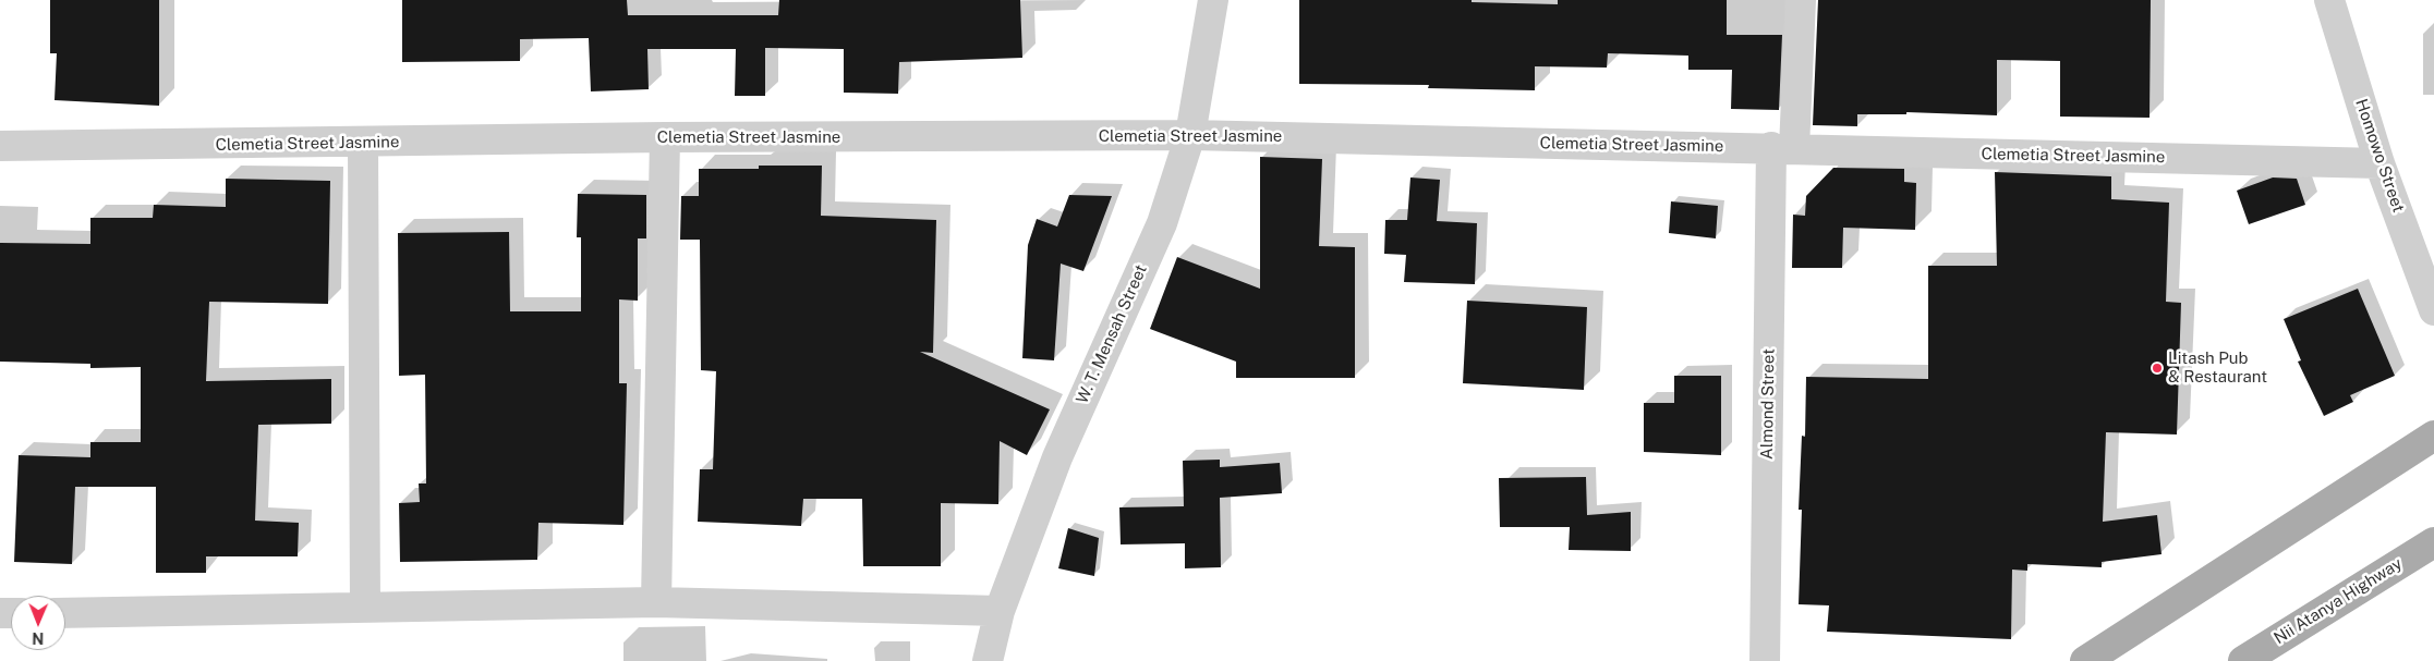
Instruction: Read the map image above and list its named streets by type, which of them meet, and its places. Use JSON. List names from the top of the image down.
{
  "streets": {
    "main road": ["Nii Atanya Highway"],
    "street": [
      "Clemetia Street Jasmine",
      "Homowo Street",
      "W. T. Mensah Street",
      "Almond Street"
    ]
  },
  "crossings": [
    ["Clemetia Street Jasmine", "Homowo Street"],
    ["Clemetia Street Jasmine", "W. T. Mensah Street"],
    ["Clemetia Street Jasmine", "Almond Street"]
  ],
  "places": ["Litash Pub & Restaurant"],
  "north": "bottom"
}
